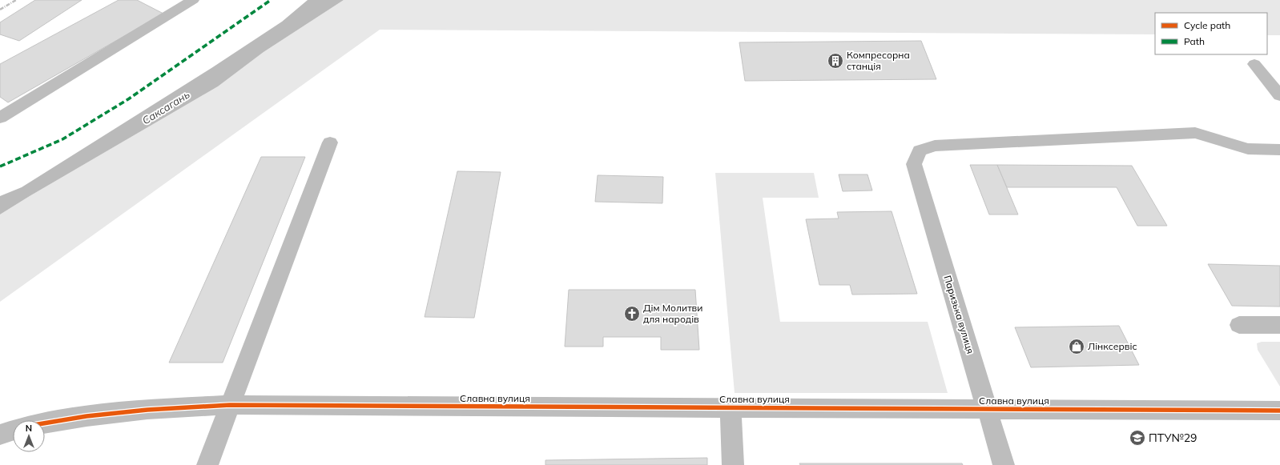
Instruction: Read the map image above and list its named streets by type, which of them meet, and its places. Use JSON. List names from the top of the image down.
{
  "streets": {
    "street": ["Паризька вулиця", "Славна вулиця"]
  },
  "crossings": [
    ["Паризька вулиця", "Славна вулиця"]
  ],
  "water": ["Саксагань"],
  "places": {
    "building": ["Компресорна станція"],
    "church": ["Дім Молитви для народів"],
    "shop": ["Лінксервіс"],
    "school or university": ["ПТУ№29"]
  },
  "legend": ["Cycle path", "Path"],
  "north": "top"
}
